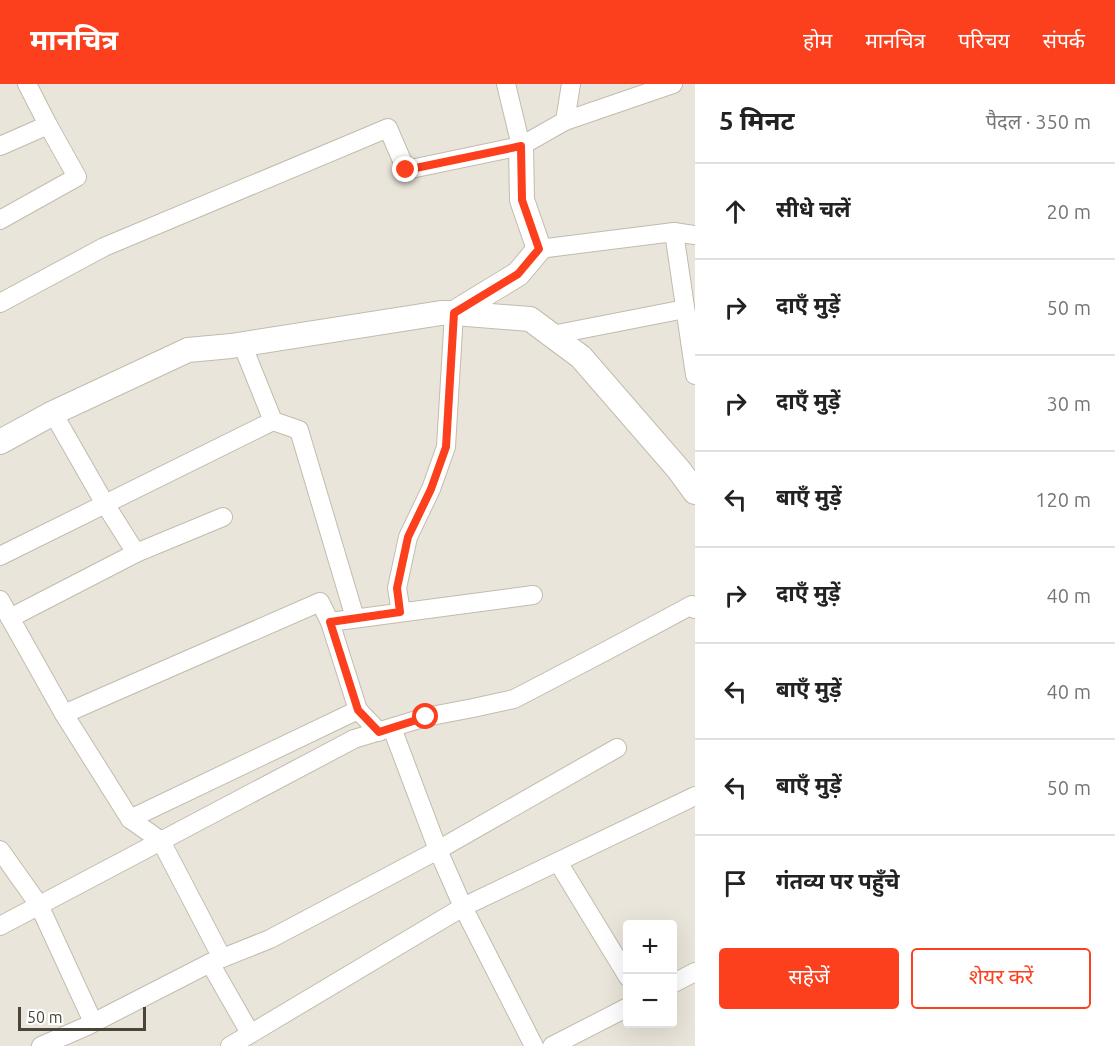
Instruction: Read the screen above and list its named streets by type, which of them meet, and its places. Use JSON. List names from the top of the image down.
{
  "scale_bar": "50 m",
  "page": {
    "header": "मानचित्र",
    "nav": [
      "होम",
      "मानचित्र",
      "परिचय",
      "संपर्क"
    ],
    "heading": ["5 मिनट", "पैदल · 350 m"],
    "list": [
      ["सीधे चलें", "20 m"],
      ["दाएँ मुड़ें", "50 m"],
      ["दाएँ मुड़ें", "30 m"],
      ["बाएँ मुड़ें", "120 m"],
      ["दाएँ मुड़ें", "40 m"],
      ["बाएँ मुड़ें", "40 m"],
      ["बाएँ मुड़ें", "50 m"],
      "गंतव्य पर पहुँचे"
    ],
    "map_buttons": ["+", "−"],
    "buttons": ["सहेजें", "शेयर करें"],
    "scale": "50 m"
  }
}
